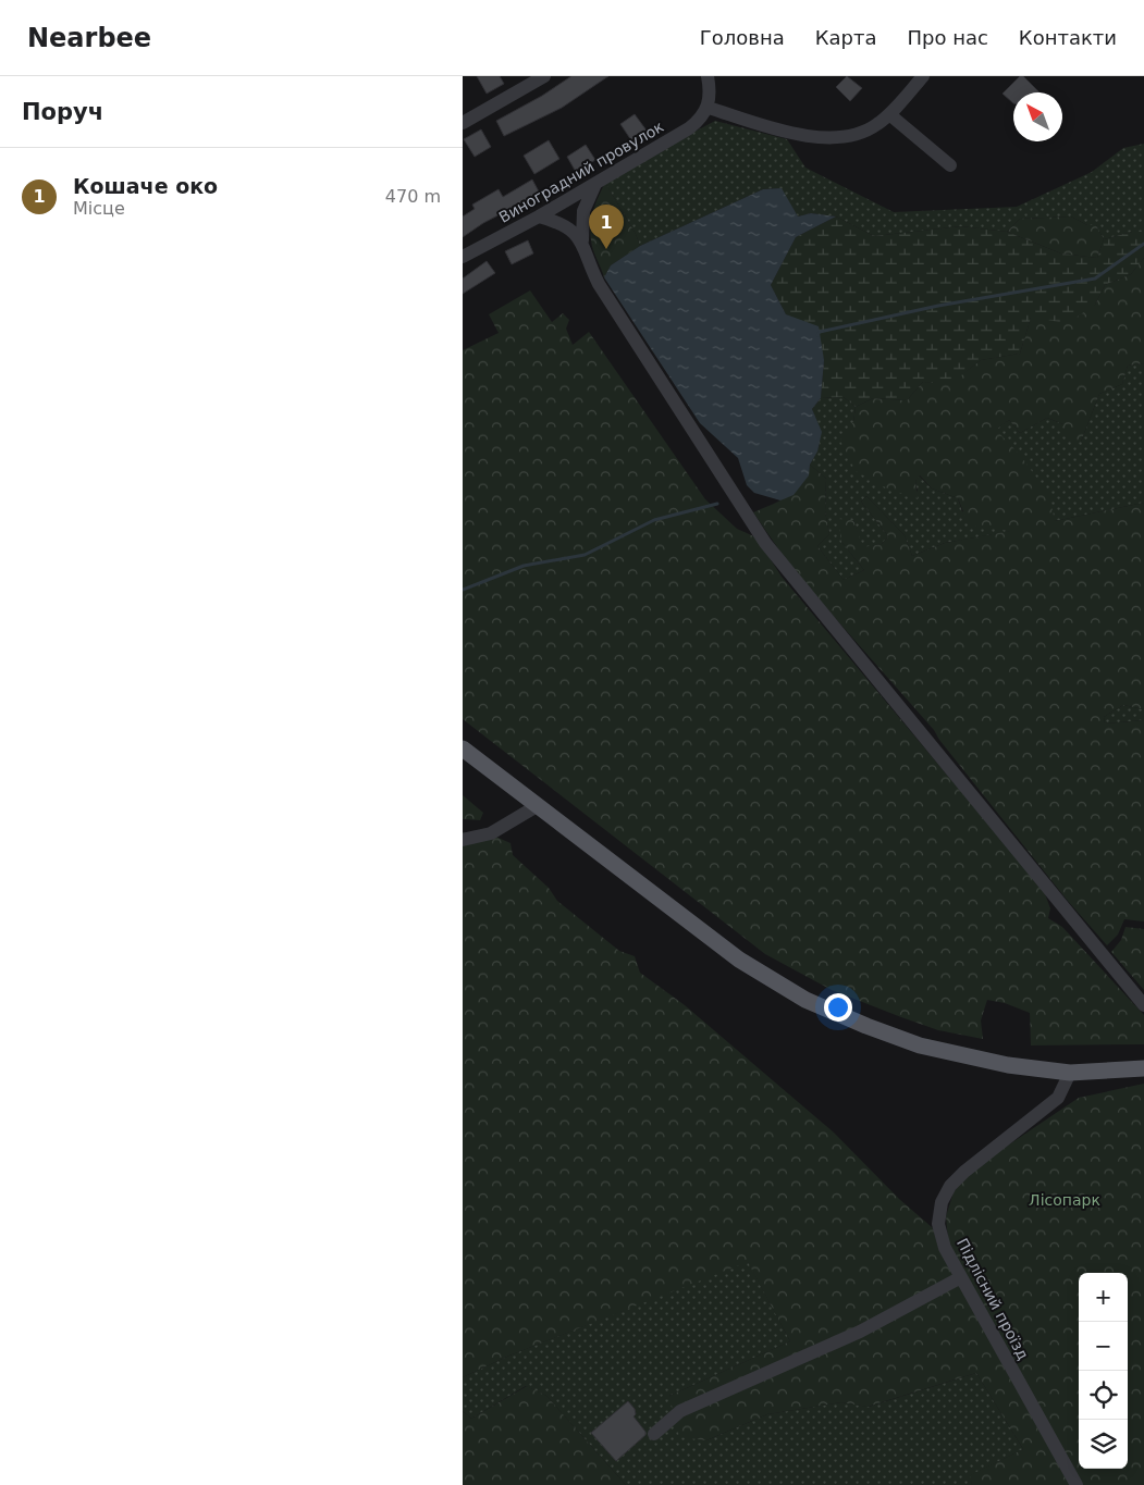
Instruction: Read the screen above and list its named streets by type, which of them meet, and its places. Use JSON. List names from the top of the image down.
{
  "streets": {
    "street": ["Виноградний провулок", "Підлісний проїзд"]
  },
  "parks": ["Лісопарк"],
  "north": "top left",
  "page": {
    "header": "Nearbee",
    "nav": [
      "Головна",
      "Карта",
      "Про нас",
      "Контакти"
    ],
    "heading": "Поруч",
    "list": [
      {
        "mark": "1",
        "name": "Кошаче око",
        "note": "Місце",
        "value": "470 m"
      }
    ],
    "pins": "1",
    "map_buttons": ["+", "−"]
  }
}
